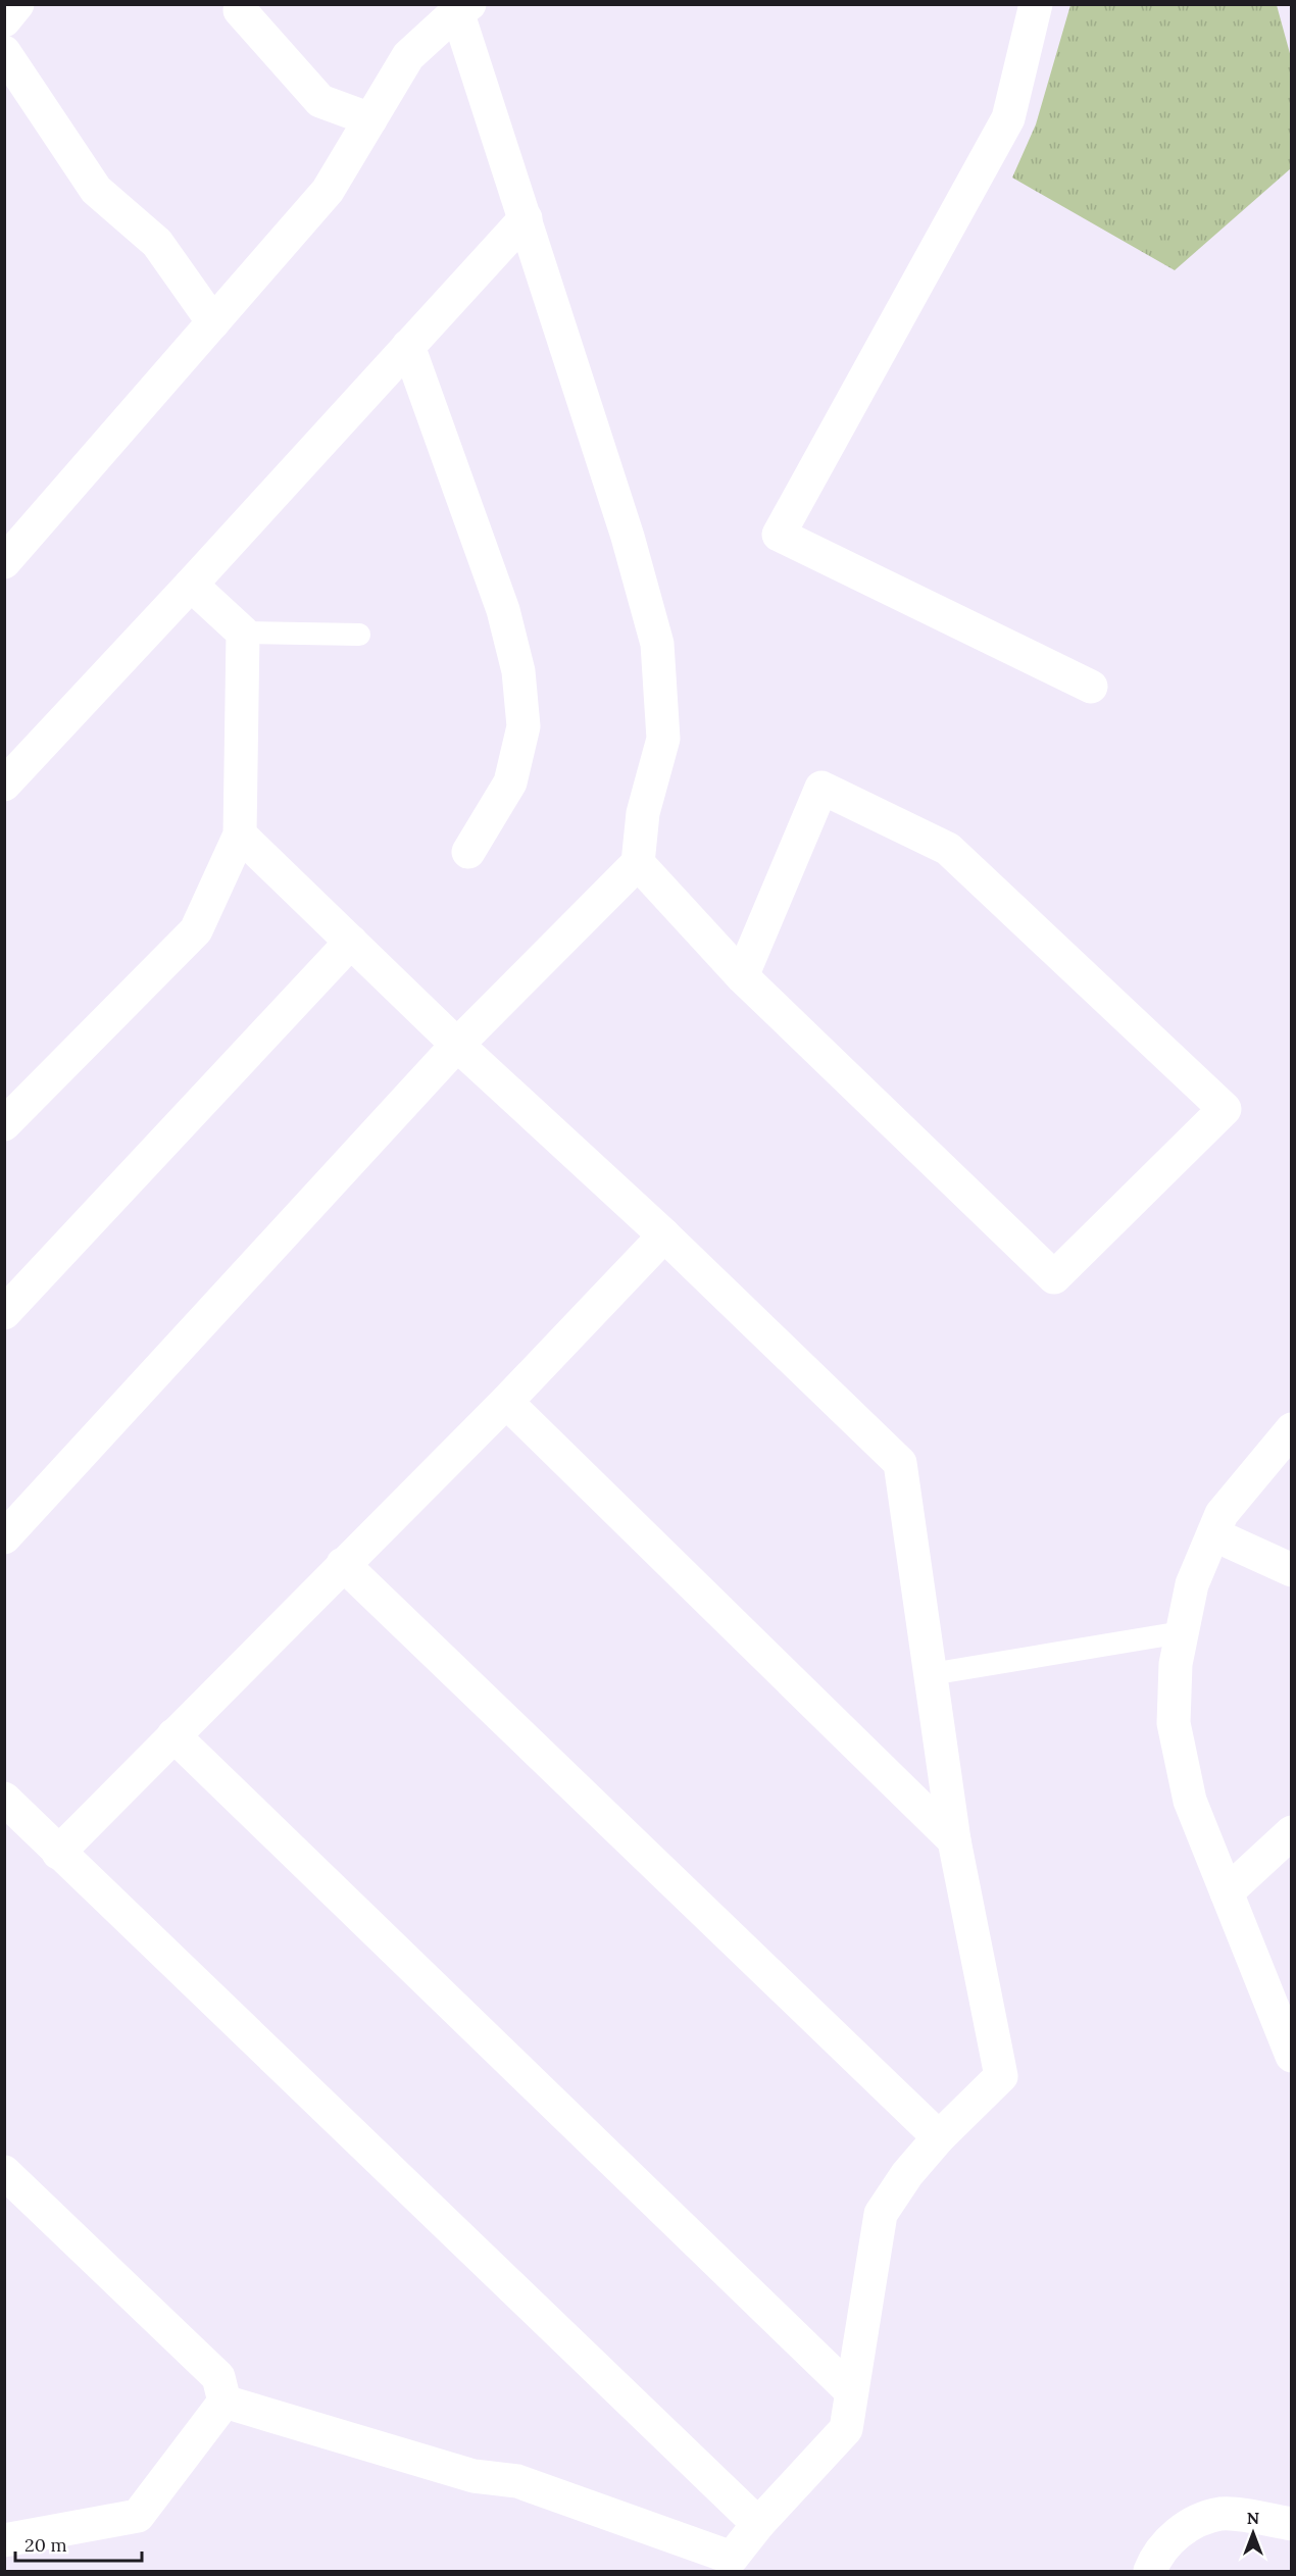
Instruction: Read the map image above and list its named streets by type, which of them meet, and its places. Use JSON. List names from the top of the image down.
{
  "scale_bar": "20 m",
  "north": "top"
}
